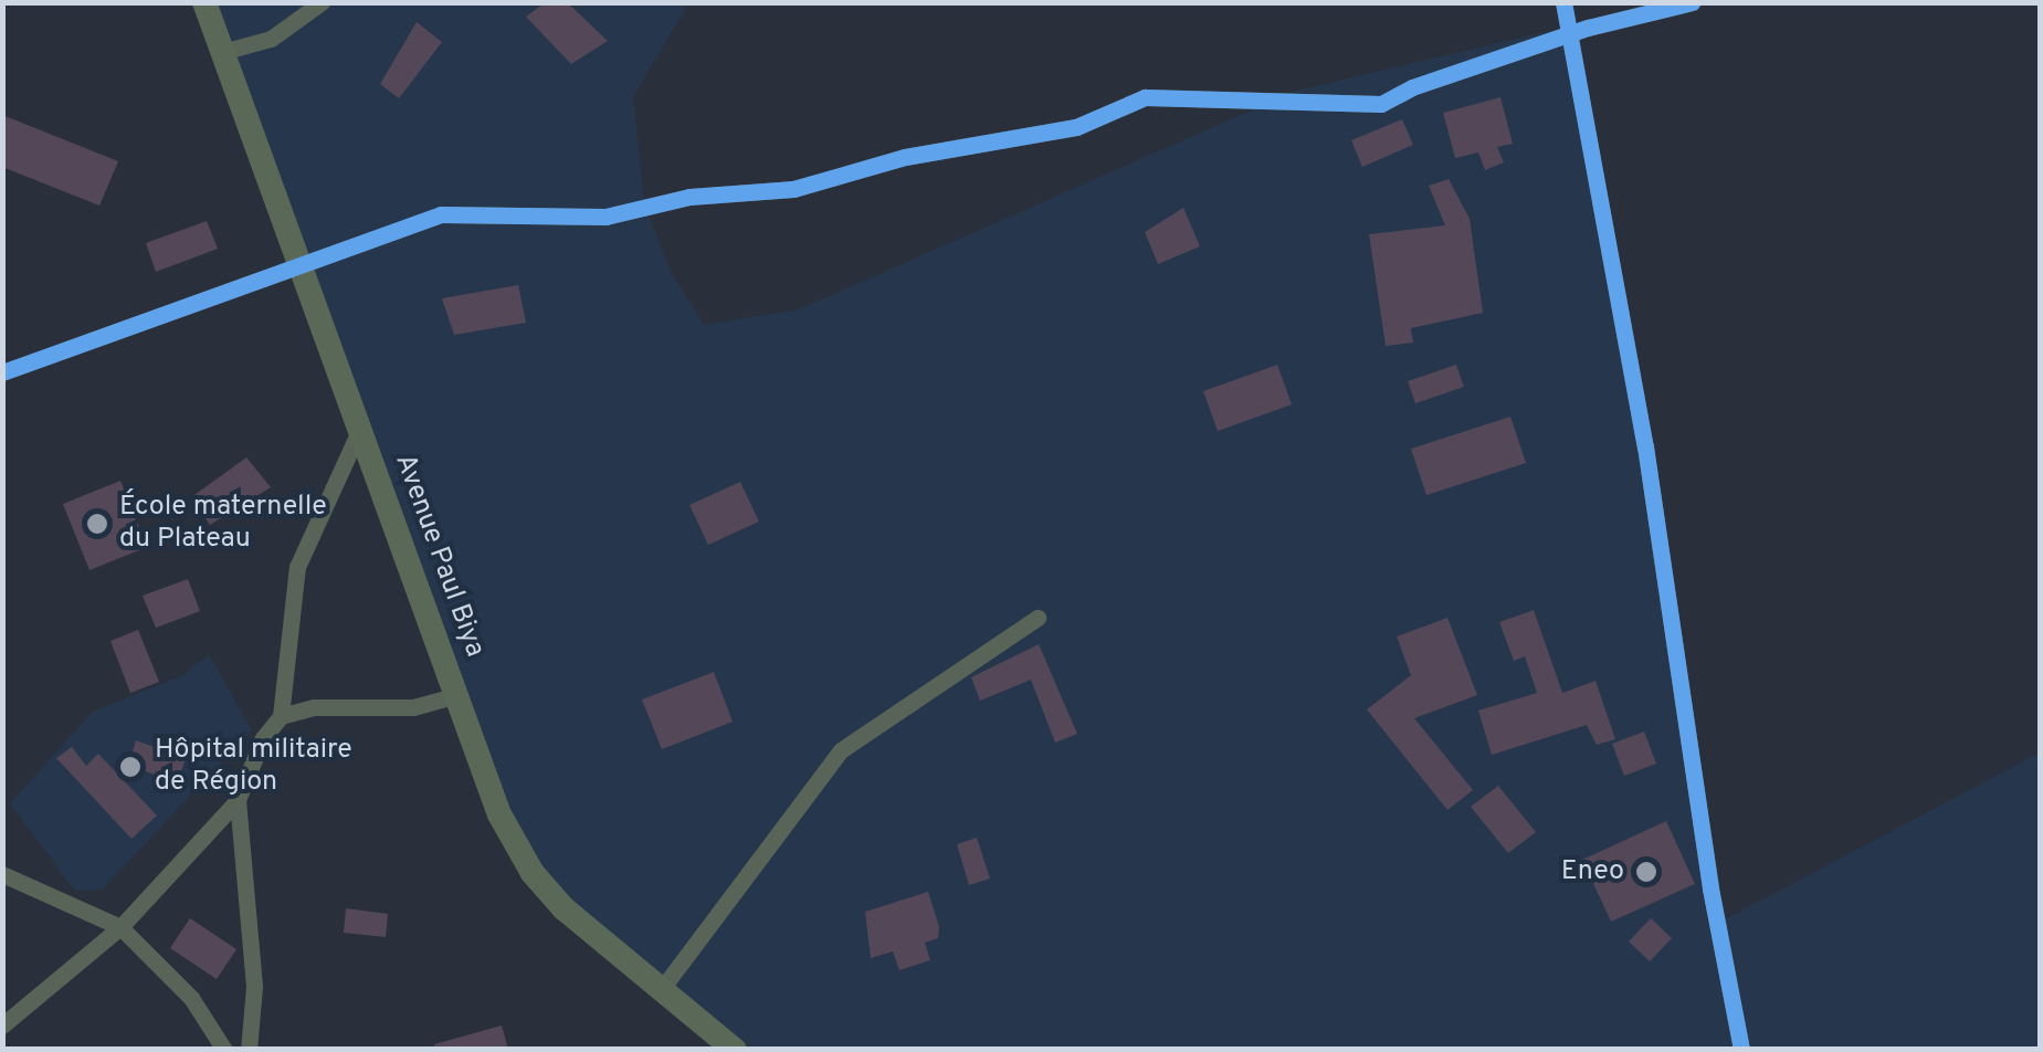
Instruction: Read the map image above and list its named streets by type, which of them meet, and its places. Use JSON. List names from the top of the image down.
{
  "streets": {
    "main road": ["Avenue Paul Biya"]
  },
  "places": ["École maternelle du Plateau", "Hôpital militaire de Région", "Eneo"]
}
